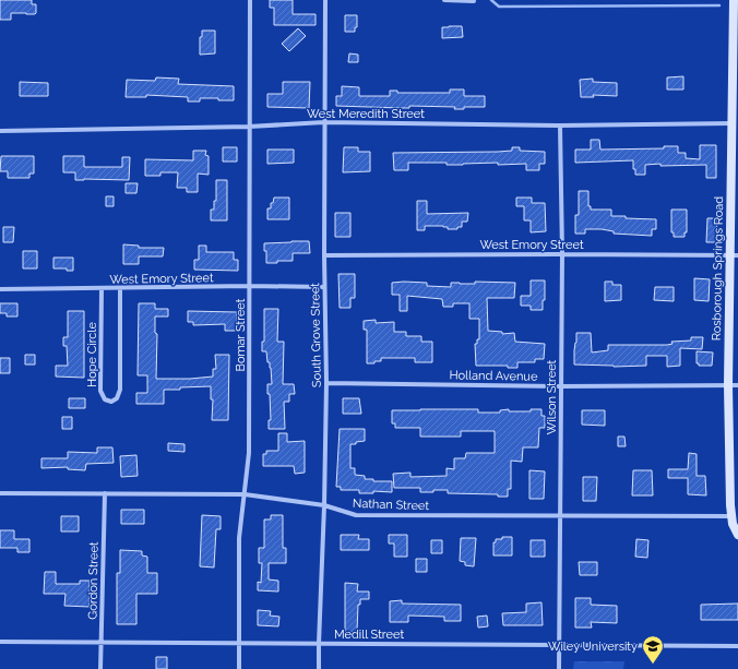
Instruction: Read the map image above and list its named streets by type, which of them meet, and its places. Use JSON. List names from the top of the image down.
{
  "streets": {
    "street": [
      "West Meredith Street",
      "West Emory Street",
      "Rosborough Springs Road",
      "Bomar Street",
      "South Grove Street",
      "Hope Circle",
      "Holland Avenue",
      "Wilson Street",
      "Nathan Street",
      "Gordon Street",
      "Medill Street"
    ]
  },
  "crossings": [
    ["West Meredith Street", "Rosborough Springs Road"],
    ["West Meredith Street", "Bomar Street"],
    ["West Meredith Street", "South Grove Street"],
    ["West Meredith Street", "Wilson Street"],
    ["West Emory Street", "Rosborough Springs Road"],
    ["West Emory Street", "Bomar Street"],
    ["West Emory Street", "South Grove Street"],
    ["West Emory Street", "Hope Circle"],
    ["West Emory Street", "Wilson Street"],
    ["Rosborough Springs Road", "Holland Avenue"],
    ["Rosborough Springs Road", "Nathan Street"],
    ["Bomar Street", "Nathan Street"],
    ["Bomar Street", "Medill Street"],
    ["South Grove Street", "Holland Avenue"],
    ["South Grove Street", "Nathan Street"],
    ["South Grove Street", "Medill Street"],
    ["Holland Avenue", "Wilson Street"],
    ["Wilson Street", "Nathan Street"],
    ["Wilson Street", "Medill Street"],
    ["Nathan Street", "Gordon Street"],
    ["Gordon Street", "Medill Street"]
  ],
  "places": {
    "school or university": ["Wiley University"]
  }
}
